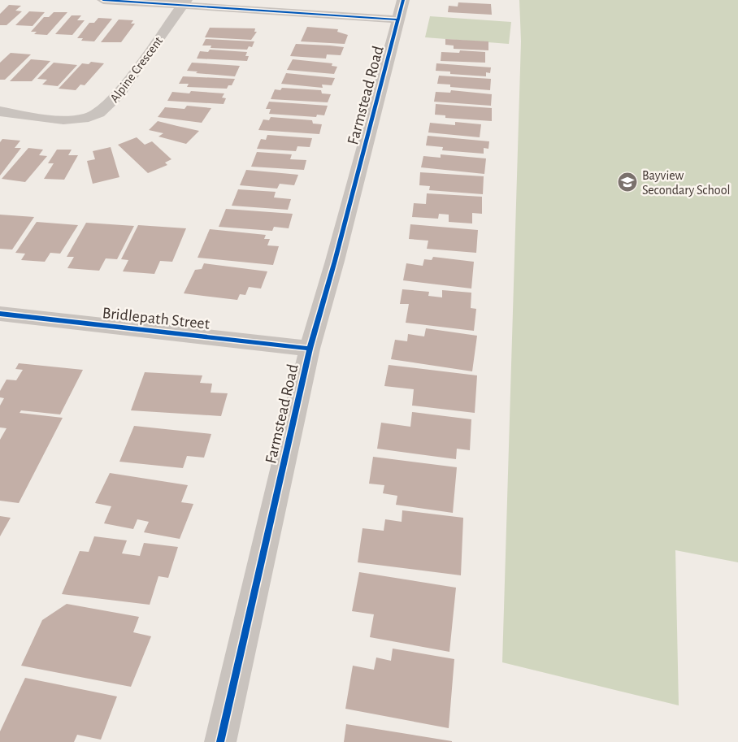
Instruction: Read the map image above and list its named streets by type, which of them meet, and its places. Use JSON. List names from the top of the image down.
{
  "streets": {
    "street": ["Alpine Crescent", "Farmstead Road", "Bridlepath Street"]
  },
  "crossings": [
    ["Farmstead Road", "Bridlepath Street"]
  ],
  "places": {
    "school or university": ["Bayview Secondary School"]
  }
}
